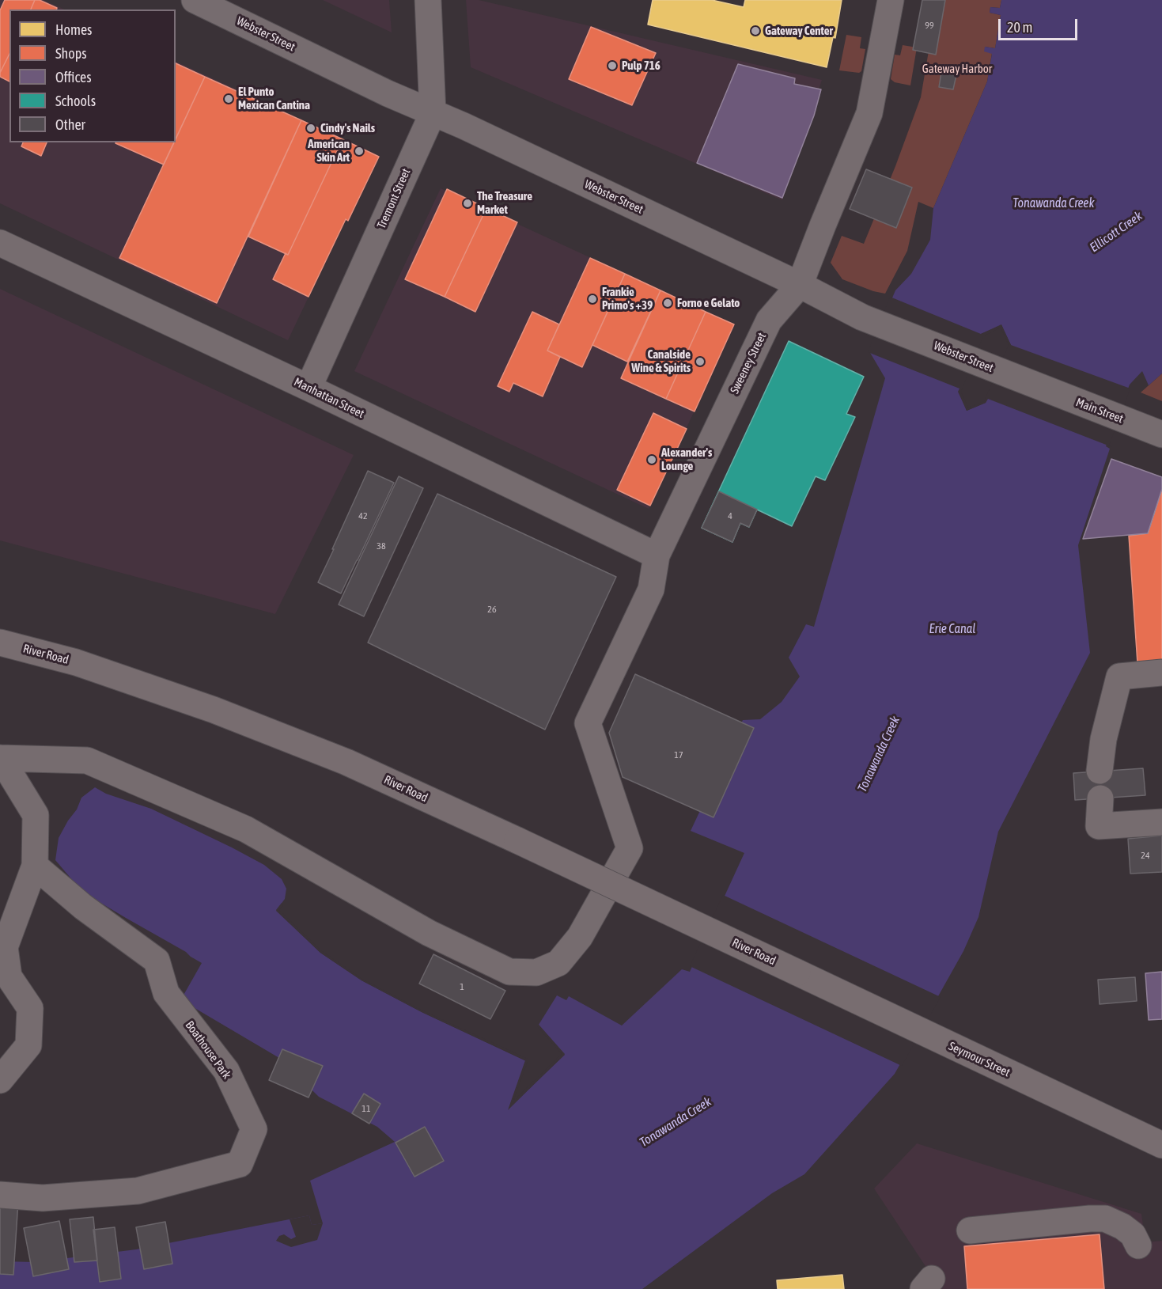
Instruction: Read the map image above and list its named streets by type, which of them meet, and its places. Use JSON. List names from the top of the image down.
{
  "streets": {
    "main road": ["River Road", "Seymour Street"],
    "street": [
      "Webster Street",
      "Tremont Street",
      "Sweeney Street",
      "Manhattan Street",
      "Main Street",
      "Boathouse Park"
    ]
  },
  "crossings": [
    ["Webster Street", "Tremont Street"],
    ["Webster Street", "Sweeney Street"],
    ["Webster Street", "Main Street"],
    ["Tremont Street", "Manhattan Street"],
    ["Sweeney Street", "Manhattan Street"],
    ["River Road", "Seymour Street"]
  ],
  "water": ["Tonawanda Creek", "Ellicott Creek", "Erie Canal"],
  "parks": ["Gateway Harbor"],
  "places": [
    "Gateway Center",
    "Pulp 716",
    "El Punto Mexican Cantina",
    "Cindy's Nails",
    "American Skin Art",
    "The Treasure Market",
    "Frankie Primo's +39",
    "Forno e Gelato",
    "Canalside Wine & Spirits",
    "Alexander's Lounge"
  ],
  "house_numbers": [
    "99",
    "42",
    "4",
    "38",
    "26",
    "17",
    "24",
    "1",
    "11"
  ],
  "legend": [
    "Homes",
    "Shops",
    "Offices",
    "Schools",
    "Other"
  ],
  "scale_bar": "20 m"
}
